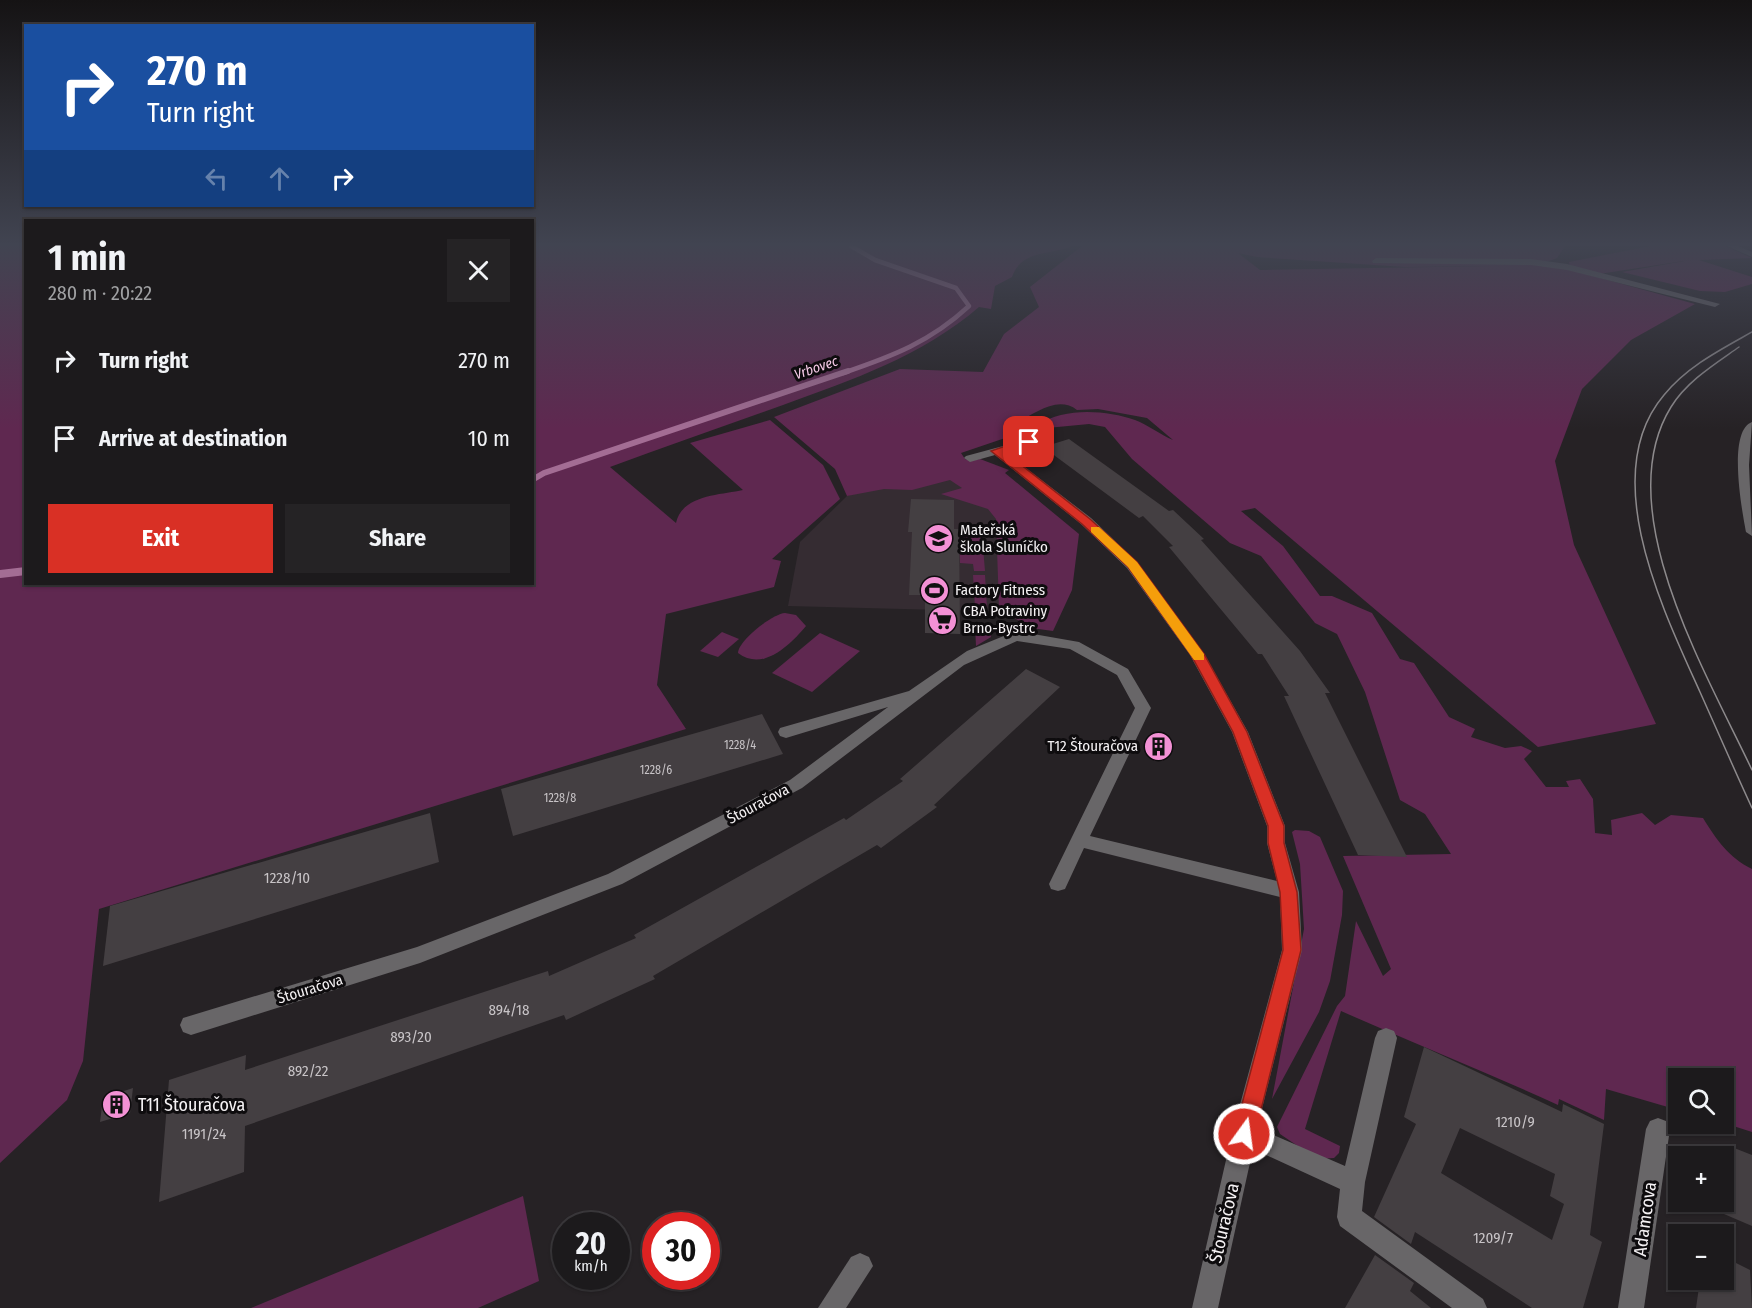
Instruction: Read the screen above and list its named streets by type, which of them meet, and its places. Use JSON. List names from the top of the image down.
{
  "streets": {
    "street": ["Štouračova", "Adamcova"]
  },
  "water": ["Vrbovec"],
  "places": {
    "school or university": ["Mateřská škola Sluníčko"],
    "sports": ["Factory Fitness"],
    "supermarket": ["CBA Potraviny Brno-Bystrc"],
    "building": ["T12 Štouračova", "T11 Štouračova"]
  },
  "house_numbers": [
    "1228/4",
    "1228/6",
    "1228/8",
    "1228/10",
    "894/18",
    "893/20",
    "892/22",
    "1210/9",
    "1191/24",
    "1209/7"
  ],
  "page": {
    "turn": ["270 m", "Turn right"],
    "heading": ["1 min", "280 m · 20:22"],
    "list": [
      {
        "name": "Turn right",
        "value": "270 m"
      },
      {
        "name": "Arrive at destination",
        "value": "10 m"
      }
    ],
    "buttons": ["Exit", "Share"],
    "map_buttons": ["+", "−"],
    "speed": "20 km/h",
    "limit": "30"
  }
}
